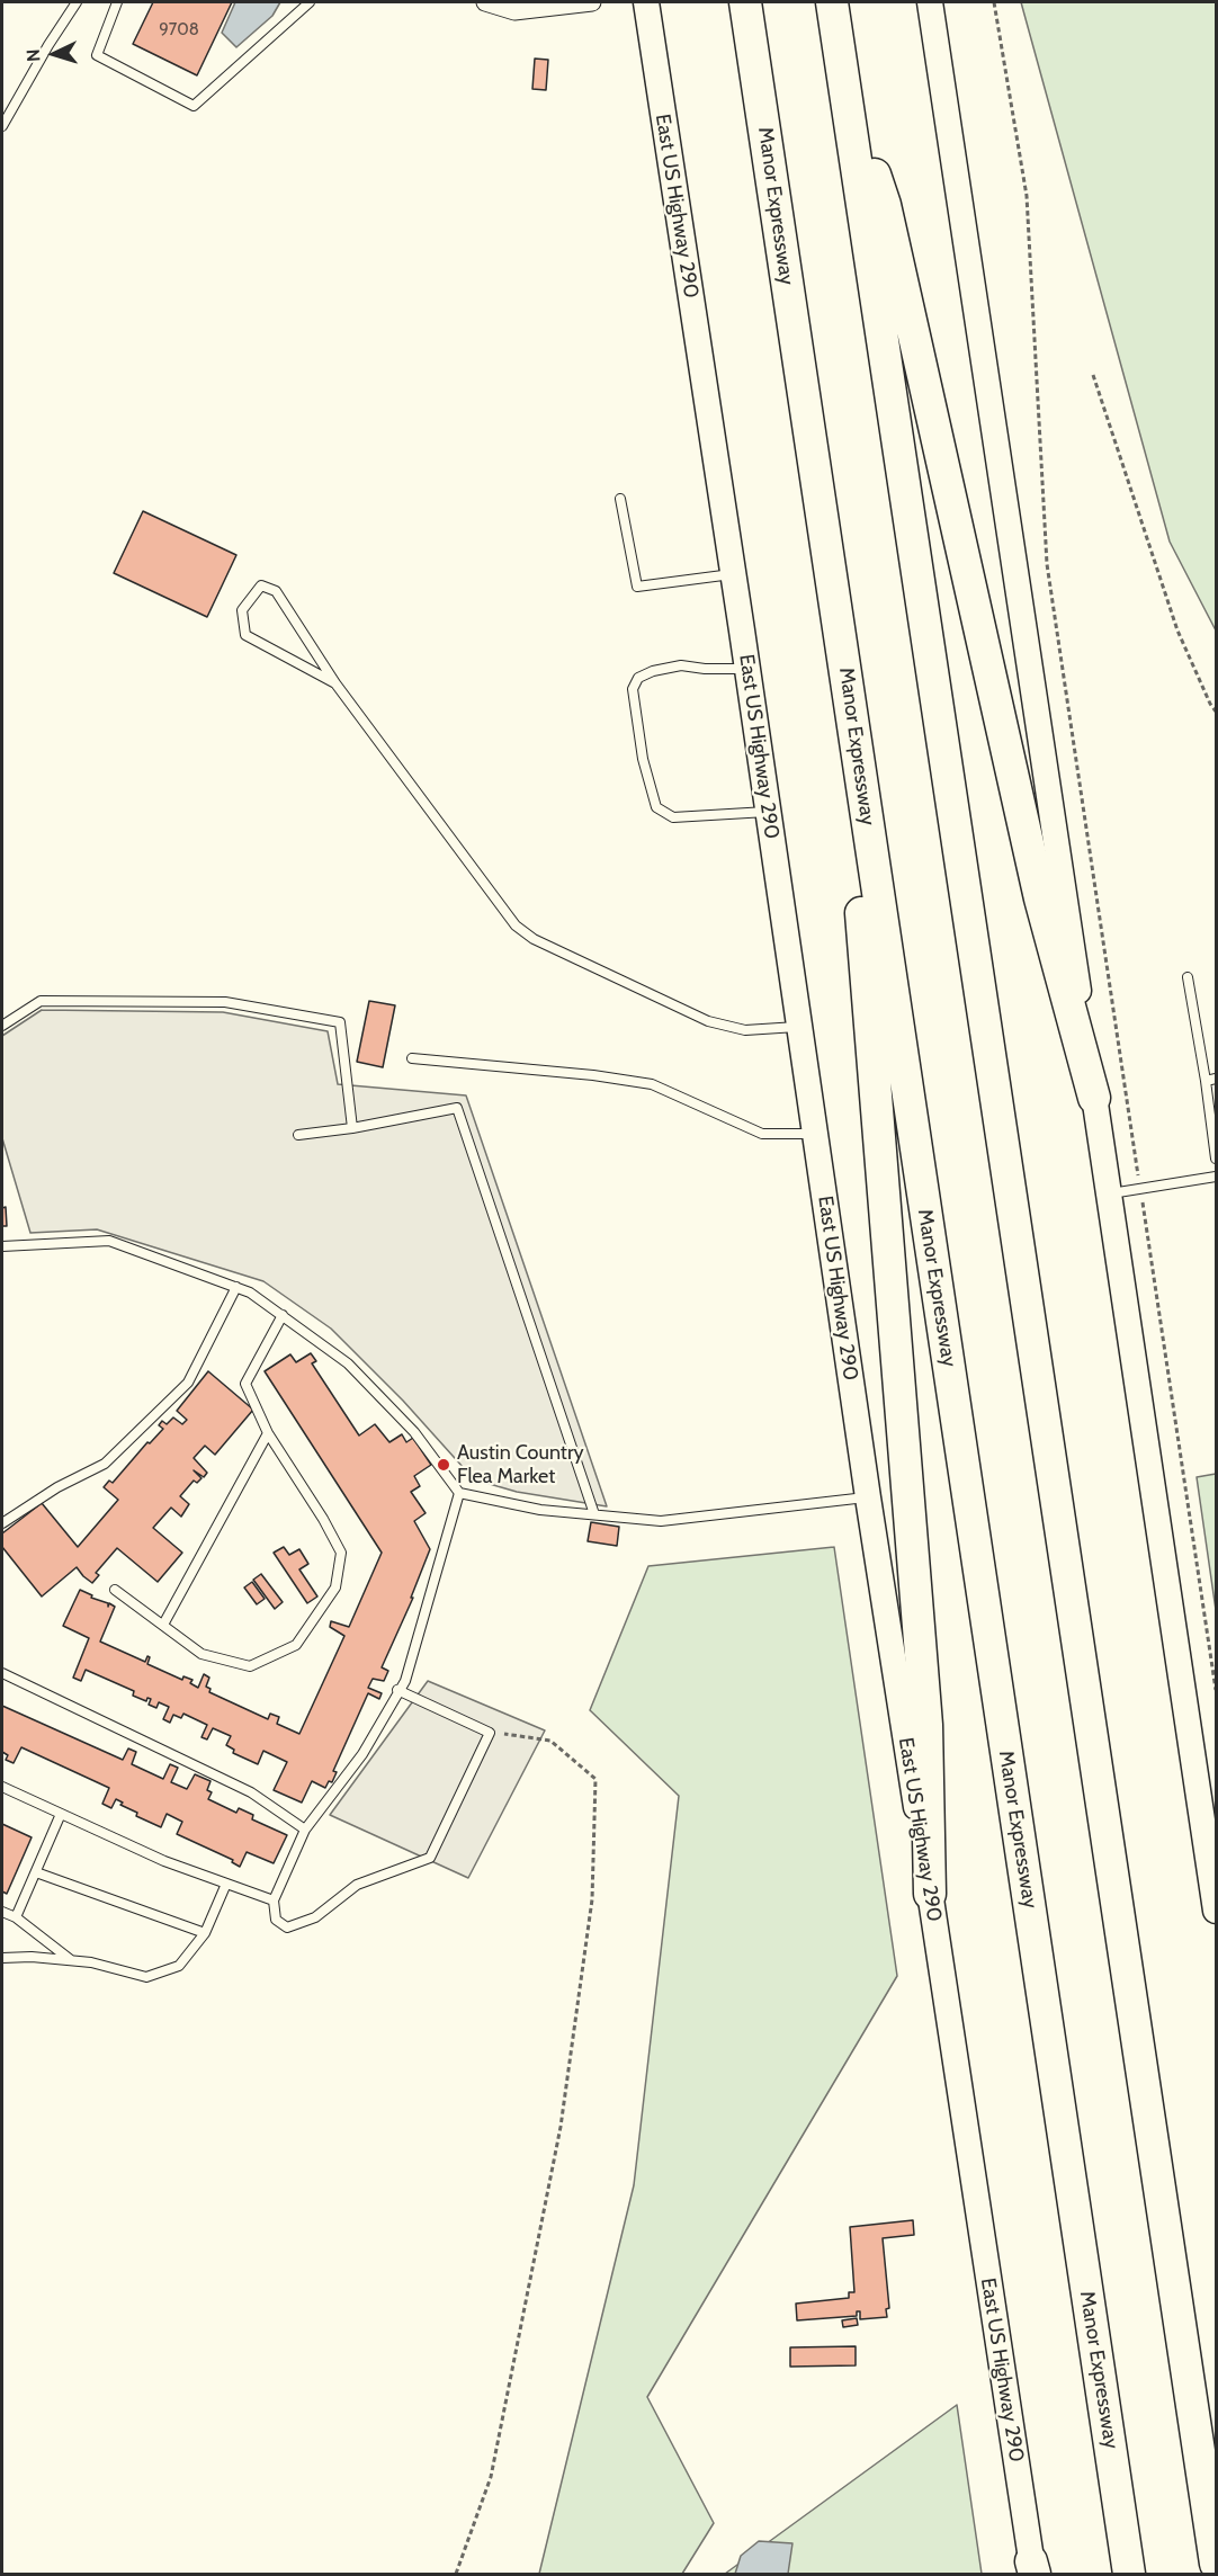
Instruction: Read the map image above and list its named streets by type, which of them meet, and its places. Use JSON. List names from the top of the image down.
{
  "streets": {
    "highway": ["Manor Expressway"],
    "main road": ["East US Highway 290"]
  },
  "places": ["Austin Country Flea Market"],
  "house_numbers": ["9708"],
  "north": "left"
}
